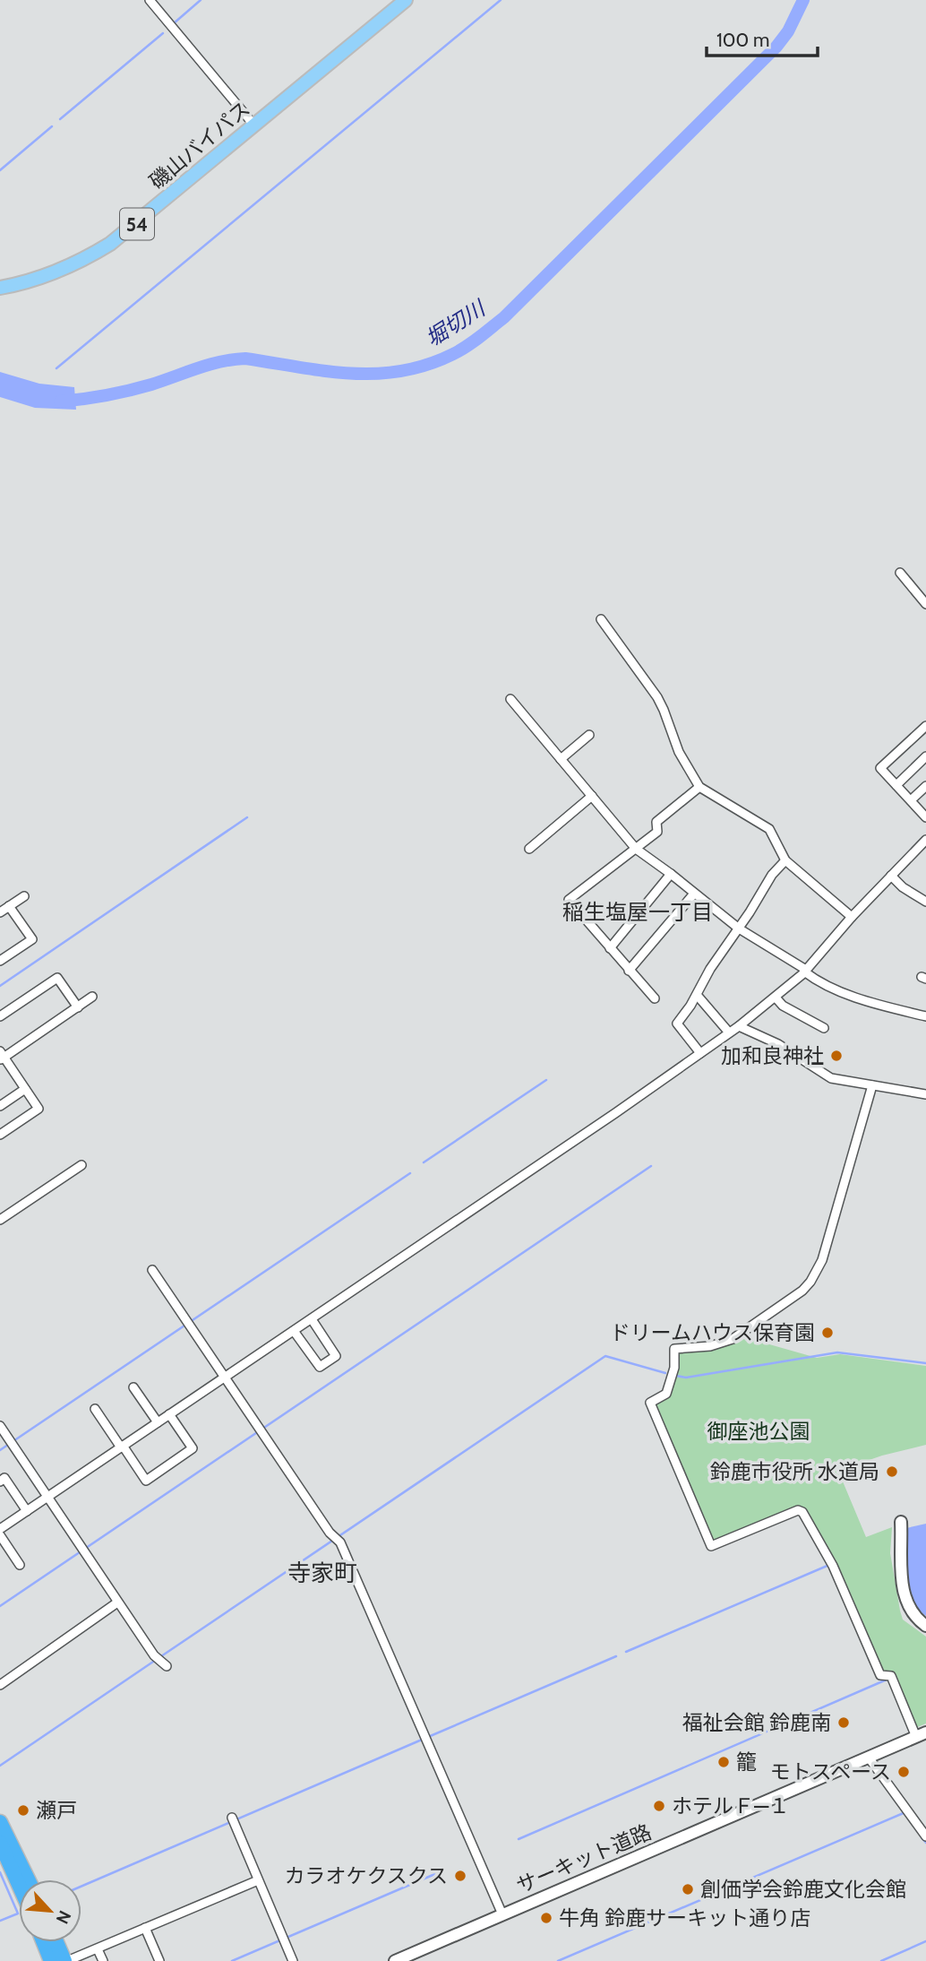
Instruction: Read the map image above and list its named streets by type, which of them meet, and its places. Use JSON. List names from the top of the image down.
{
  "streets": {
    "main road": ["磯山バイパス", "54"],
    "street": ["サーキット道路"]
  },
  "districts": ["稲生塩屋一丁目", "寺家町"],
  "water": ["堀切川"],
  "parks": ["御座池公園"],
  "places": [
    "加和良神社",
    "ドリームハウス保育園",
    "鈴鹿市役所 水道局",
    "福祉会館 鈴鹿南",
    "籠",
    "モトスペース",
    "ホテルＦ―１",
    "瀬戸",
    "カラオケクスクス",
    "創価学会鈴鹿文化会館",
    "牛角 鈴鹿サーキット通り店"
  ],
  "scale_bar": "100 m",
  "north": "bottom right"
}
